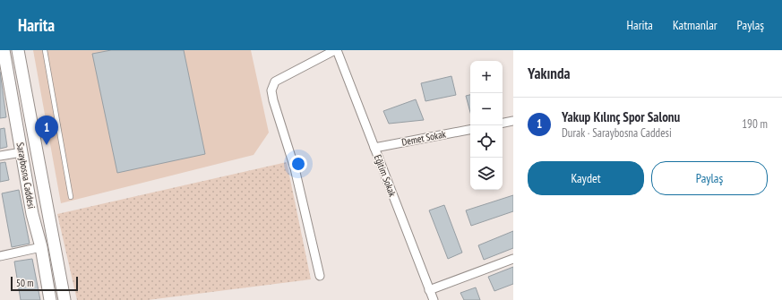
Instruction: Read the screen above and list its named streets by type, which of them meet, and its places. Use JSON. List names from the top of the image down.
{
  "streets": {
    "main road": ["Saraybosna Caddesi"],
    "street": ["Demet Sokak", "Eğitim Sokak"]
  },
  "crossings": [
    ["Demet Sokak", "Eğitim Sokak"]
  ],
  "scale_bar": "50 m",
  "page": {
    "header": "Harita",
    "nav": ["Harita", "Katmanlar", "Paylaş"],
    "heading": "Yakında",
    "map_buttons": ["+", "−"],
    "list": [
      {
        "mark": "1",
        "name": "Yakup Kılınç Spor Salonu",
        "note": "Durak · Saraybosna Caddesi",
        "value": "190 m"
      }
    ],
    "pins": "1",
    "buttons": ["Kaydet", "Paylaş"],
    "scale": "50 m"
  }
}
